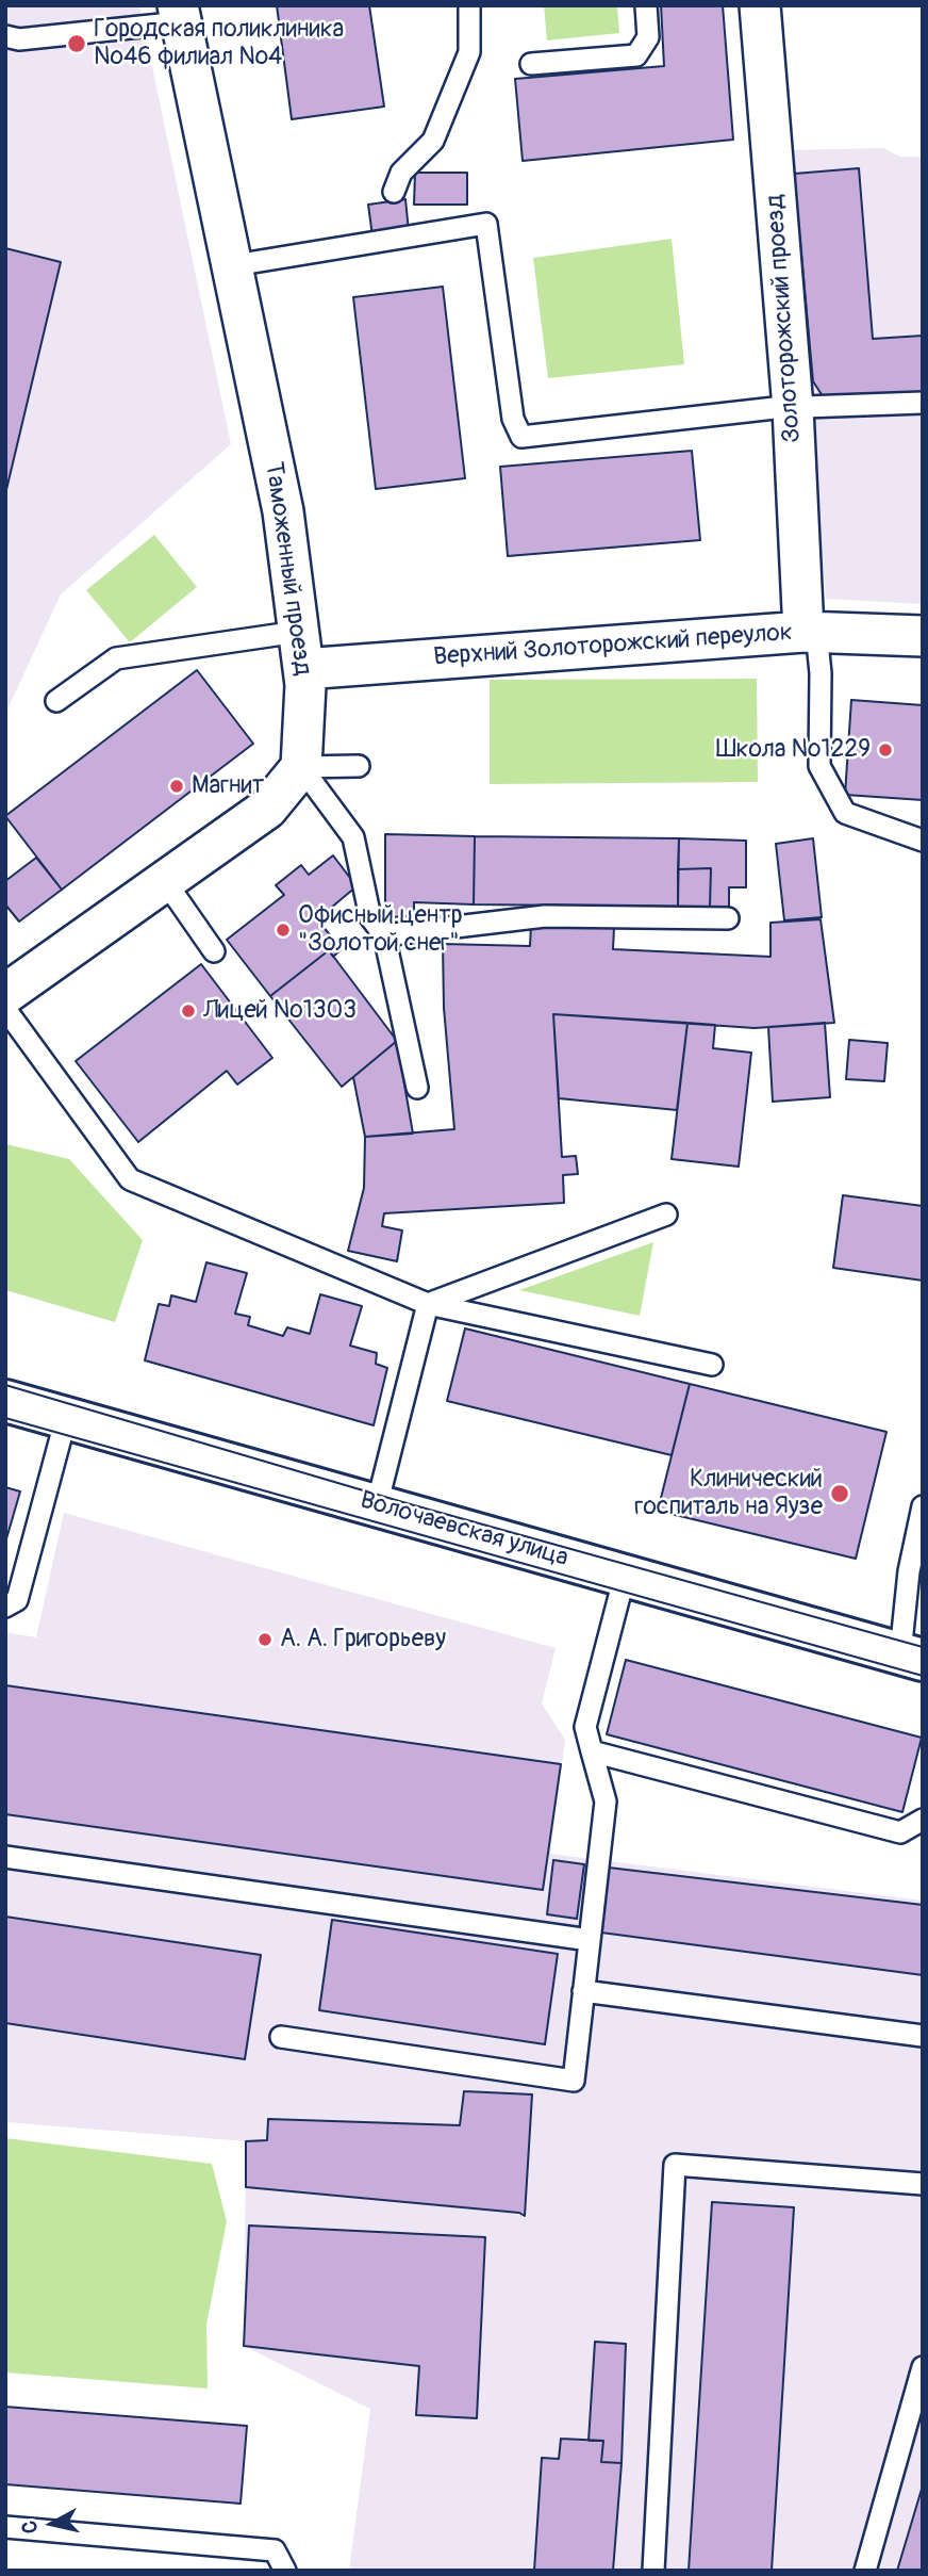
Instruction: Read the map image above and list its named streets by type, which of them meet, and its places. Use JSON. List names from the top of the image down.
{
  "streets": {
    "street": [
      "Золоторожский проезд",
      "Таможенный проезд",
      "Верхний Золоторожский переулок",
      "Волочаевская улица"
    ]
  },
  "crossings": [
    ["Золоторожский проезд", "Верхний Золоторожский переулок"],
    ["Таможенный проезд", "Верхний Золоторожский переулок"]
  ],
  "places": [
    "Городская поликлиника №46 филиал №4",
    "Школа №1229",
    "Магнит",
    "Офисный центр \"Золотой снег\"",
    "Лицей №1303",
    "Клинический госпиталь на Яузе",
    "А. А. Григорьеву"
  ],
  "north": "left"
}
